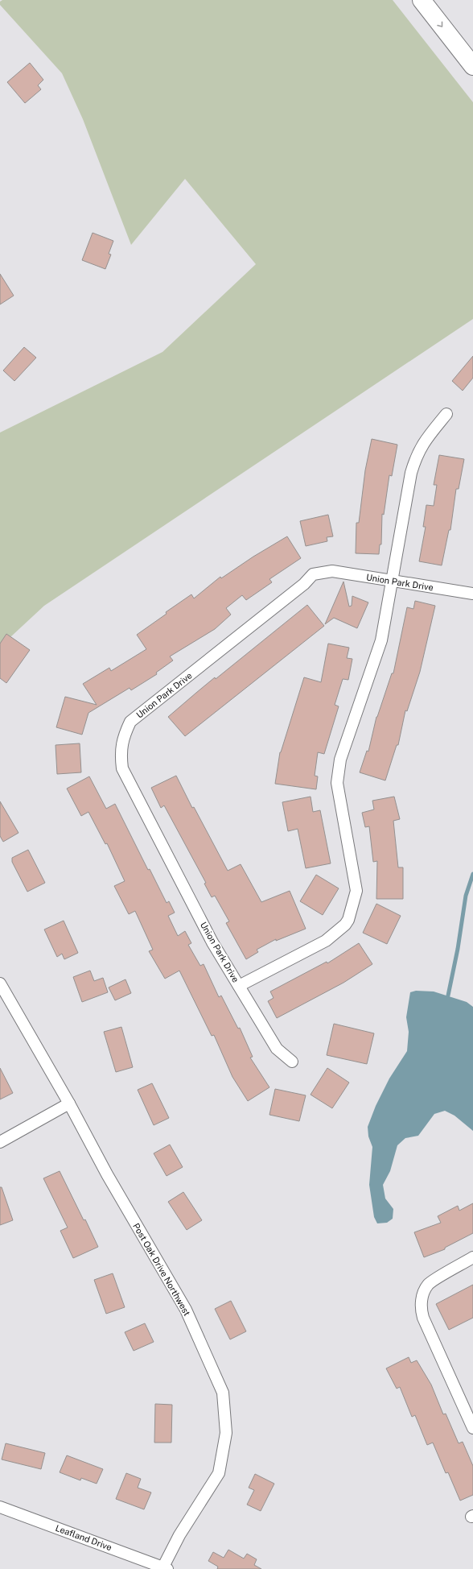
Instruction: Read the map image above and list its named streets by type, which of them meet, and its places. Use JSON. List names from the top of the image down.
{
  "streets": {
    "street": ["Union Park Drive", "Post Oak Drive Northwest", "Leafland Drive"]
  },
  "crossings": [
    ["Post Oak Drive Northwest", "Leafland Drive"]
  ]
}
